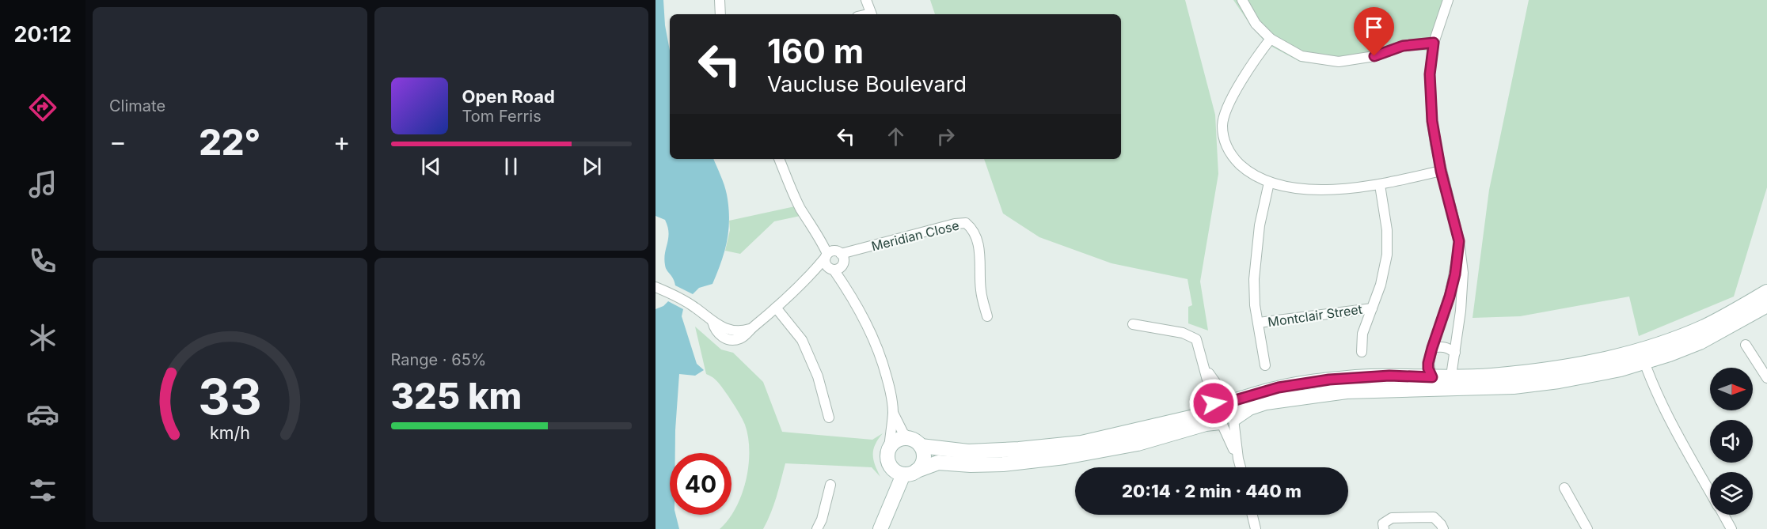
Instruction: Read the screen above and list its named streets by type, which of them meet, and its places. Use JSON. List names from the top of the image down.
{
  "streets": {
    "street": ["Meridian Close", "Montclair Street"]
  },
  "north": "right",
  "page": {
    "tabs": "20:12",
    "tile": [
      "Climate",
      ["Range · 65%", "325 km"]
    ],
    "turn": ["160 m", "Vaucluse Boulevard"],
    "song": ["Open Road", "Tom Ferris"],
    "heat": ["−", "22°", "+"],
    "limit": "40",
    "trip": "20:14 · 2 min · 440 m",
    "gauge": ["33", "km/h"]
  }
}
